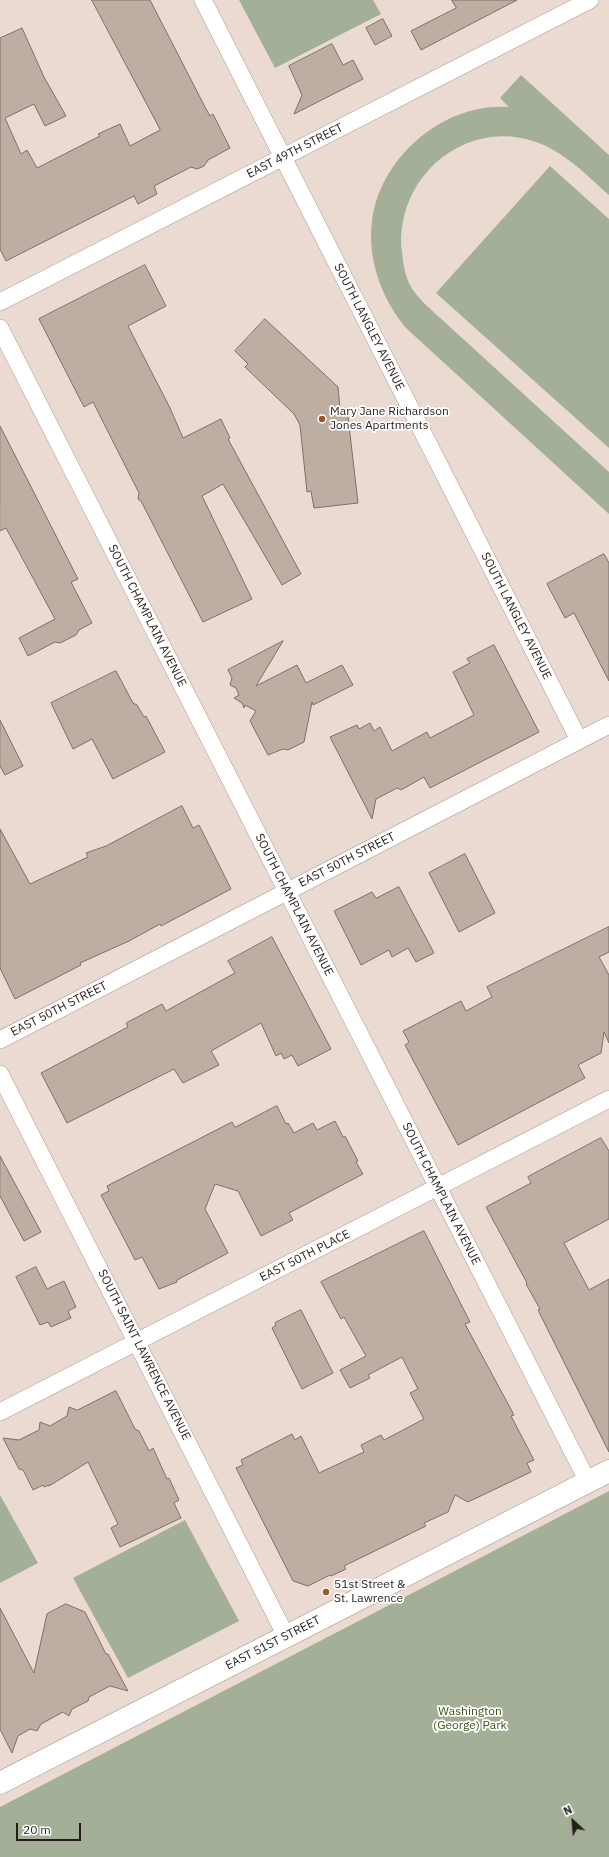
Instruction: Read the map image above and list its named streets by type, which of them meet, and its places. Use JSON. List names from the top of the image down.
{
  "streets": {
    "main road": ["EAST 51ST STREET"],
    "street": [
      "EAST 49TH STREET",
      "SOUTH LANGLEY AVENUE",
      "SOUTH CHAMPLAIN AVENUE",
      "EAST 50TH STREET",
      "EAST 50TH PLACE",
      "SOUTH SAINT LAWRENCE AVENUE"
    ]
  },
  "crossings": [
    ["EAST 49TH STREET", "SOUTH LANGLEY AVENUE"],
    ["SOUTH LANGLEY AVENUE", "EAST 50TH STREET"],
    ["SOUTH CHAMPLAIN AVENUE", "EAST 50TH STREET"],
    ["SOUTH CHAMPLAIN AVENUE", "EAST 50TH PLACE"],
    ["SOUTH CHAMPLAIN AVENUE", "EAST 51ST STREET"],
    ["EAST 50TH PLACE", "SOUTH SAINT LAWRENCE AVENUE"],
    ["SOUTH SAINT LAWRENCE AVENUE", "EAST 51ST STREET"]
  ],
  "parks": ["Washington (George) Park"],
  "places": ["Mary Jane Richardson Jones Apartments", "51st Street & St. Lawrence"],
  "scale_bar": "20 m",
  "north": "top left"
}
